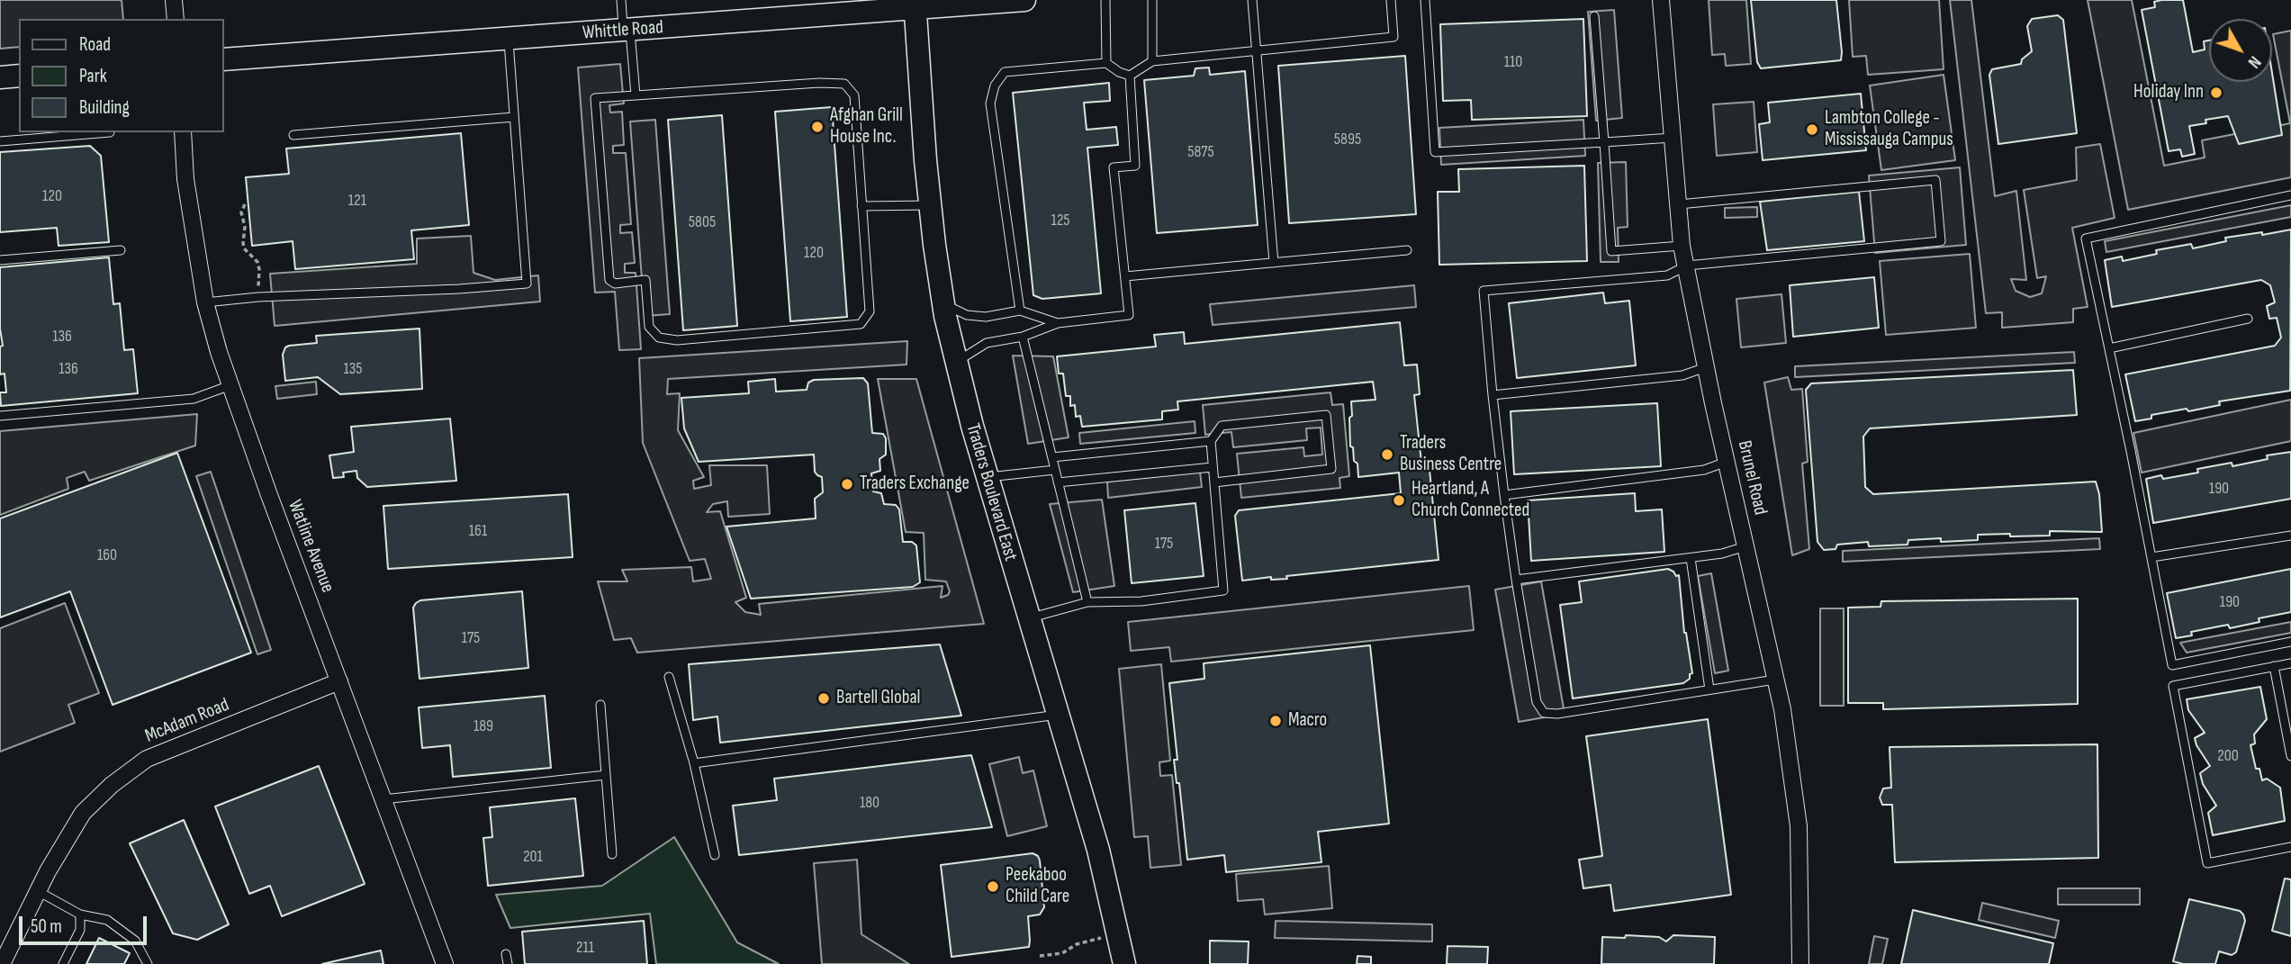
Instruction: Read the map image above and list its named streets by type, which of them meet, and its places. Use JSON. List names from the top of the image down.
{
  "streets": {
    "street": [
      "Whittle Road",
      "Brunel Road",
      "Traders Boulevard East",
      "Watline Avenue",
      "McAdam Road"
    ]
  },
  "crossings": [
    ["Whittle Road", "Traders Boulevard East"],
    ["Watline Avenue", "McAdam Road"]
  ],
  "places": [
    "Holiday Inn",
    "Afghan Grill House Inc.",
    "Lambton College - Mississauga Campus",
    "Traders Business Centre",
    "Traders Exchange",
    "Heartland, A Church Connected",
    "Bartell Global",
    "Macro",
    "Peekaboo Child Care"
  ],
  "house_numbers": [
    "110",
    "5895",
    "5875",
    "120",
    "121",
    "125",
    "5805",
    "120",
    "136",
    "136",
    "135",
    "190",
    "161",
    "175",
    "160",
    "190",
    "175",
    "189",
    "200",
    "180",
    "201",
    "211"
  ],
  "legend": ["Road", "Park", "Building"],
  "scale_bar": "50 m",
  "north": "bottom right"
}
